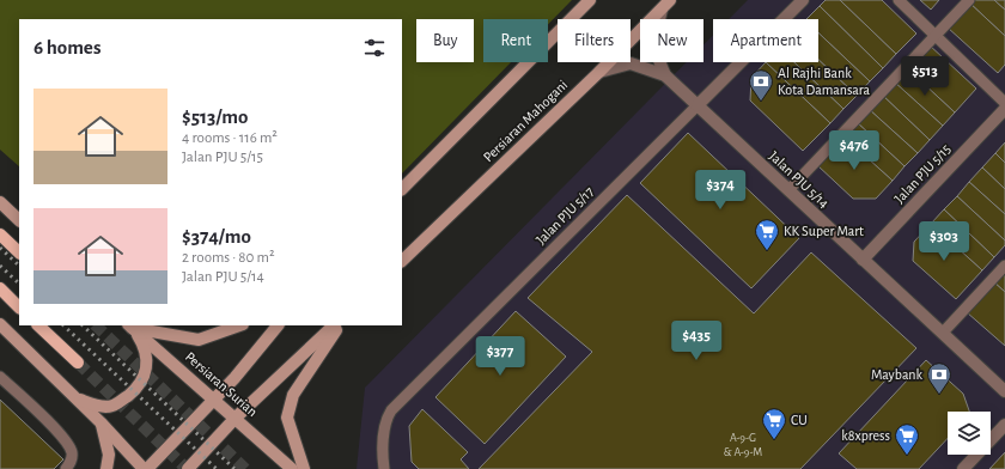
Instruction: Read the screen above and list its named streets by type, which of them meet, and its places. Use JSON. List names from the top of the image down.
{
  "streets": {
    "main road": ["Persiaran Mahogani", "Persiaran Surian"],
    "street": ["Jalan PJU 5/15", "Jalan PJU 5/14", "Jalan PJU 5/17"]
  },
  "crossings": [
    ["Persiaran Mahogani", "Jalan PJU 5/14"],
    ["Jalan PJU 5/15", "Jalan PJU 5/14"],
    ["Jalan PJU 5/14", "Jalan PJU 5/17"]
  ],
  "places": {
    "bank": ["Al Rajhi Bank Kota Damansara", "Maybank"],
    "supermarket": ["KK Super Mart", "CU", "k8xpress"]
  },
  "house_numbers": ["A-9-G & A-9-M"],
  "page": {
    "chip": [
      "Buy",
      "Rent",
      "Filters",
      "New",
      "Apartment"
    ],
    "heading": "6 homes",
    "price": [
      "$513",
      "$476",
      "$374",
      "$303",
      "$435",
      "$377"
    ],
    "list": [
      {
        "name": "$513/mo",
        "note": "4 rooms · 116 m² · Jalan PJU 5/15"
      },
      {
        "name": "$374/mo",
        "note": "2 rooms · 80 m² · Jalan PJU 5/14"
      }
    ]
  }
}
